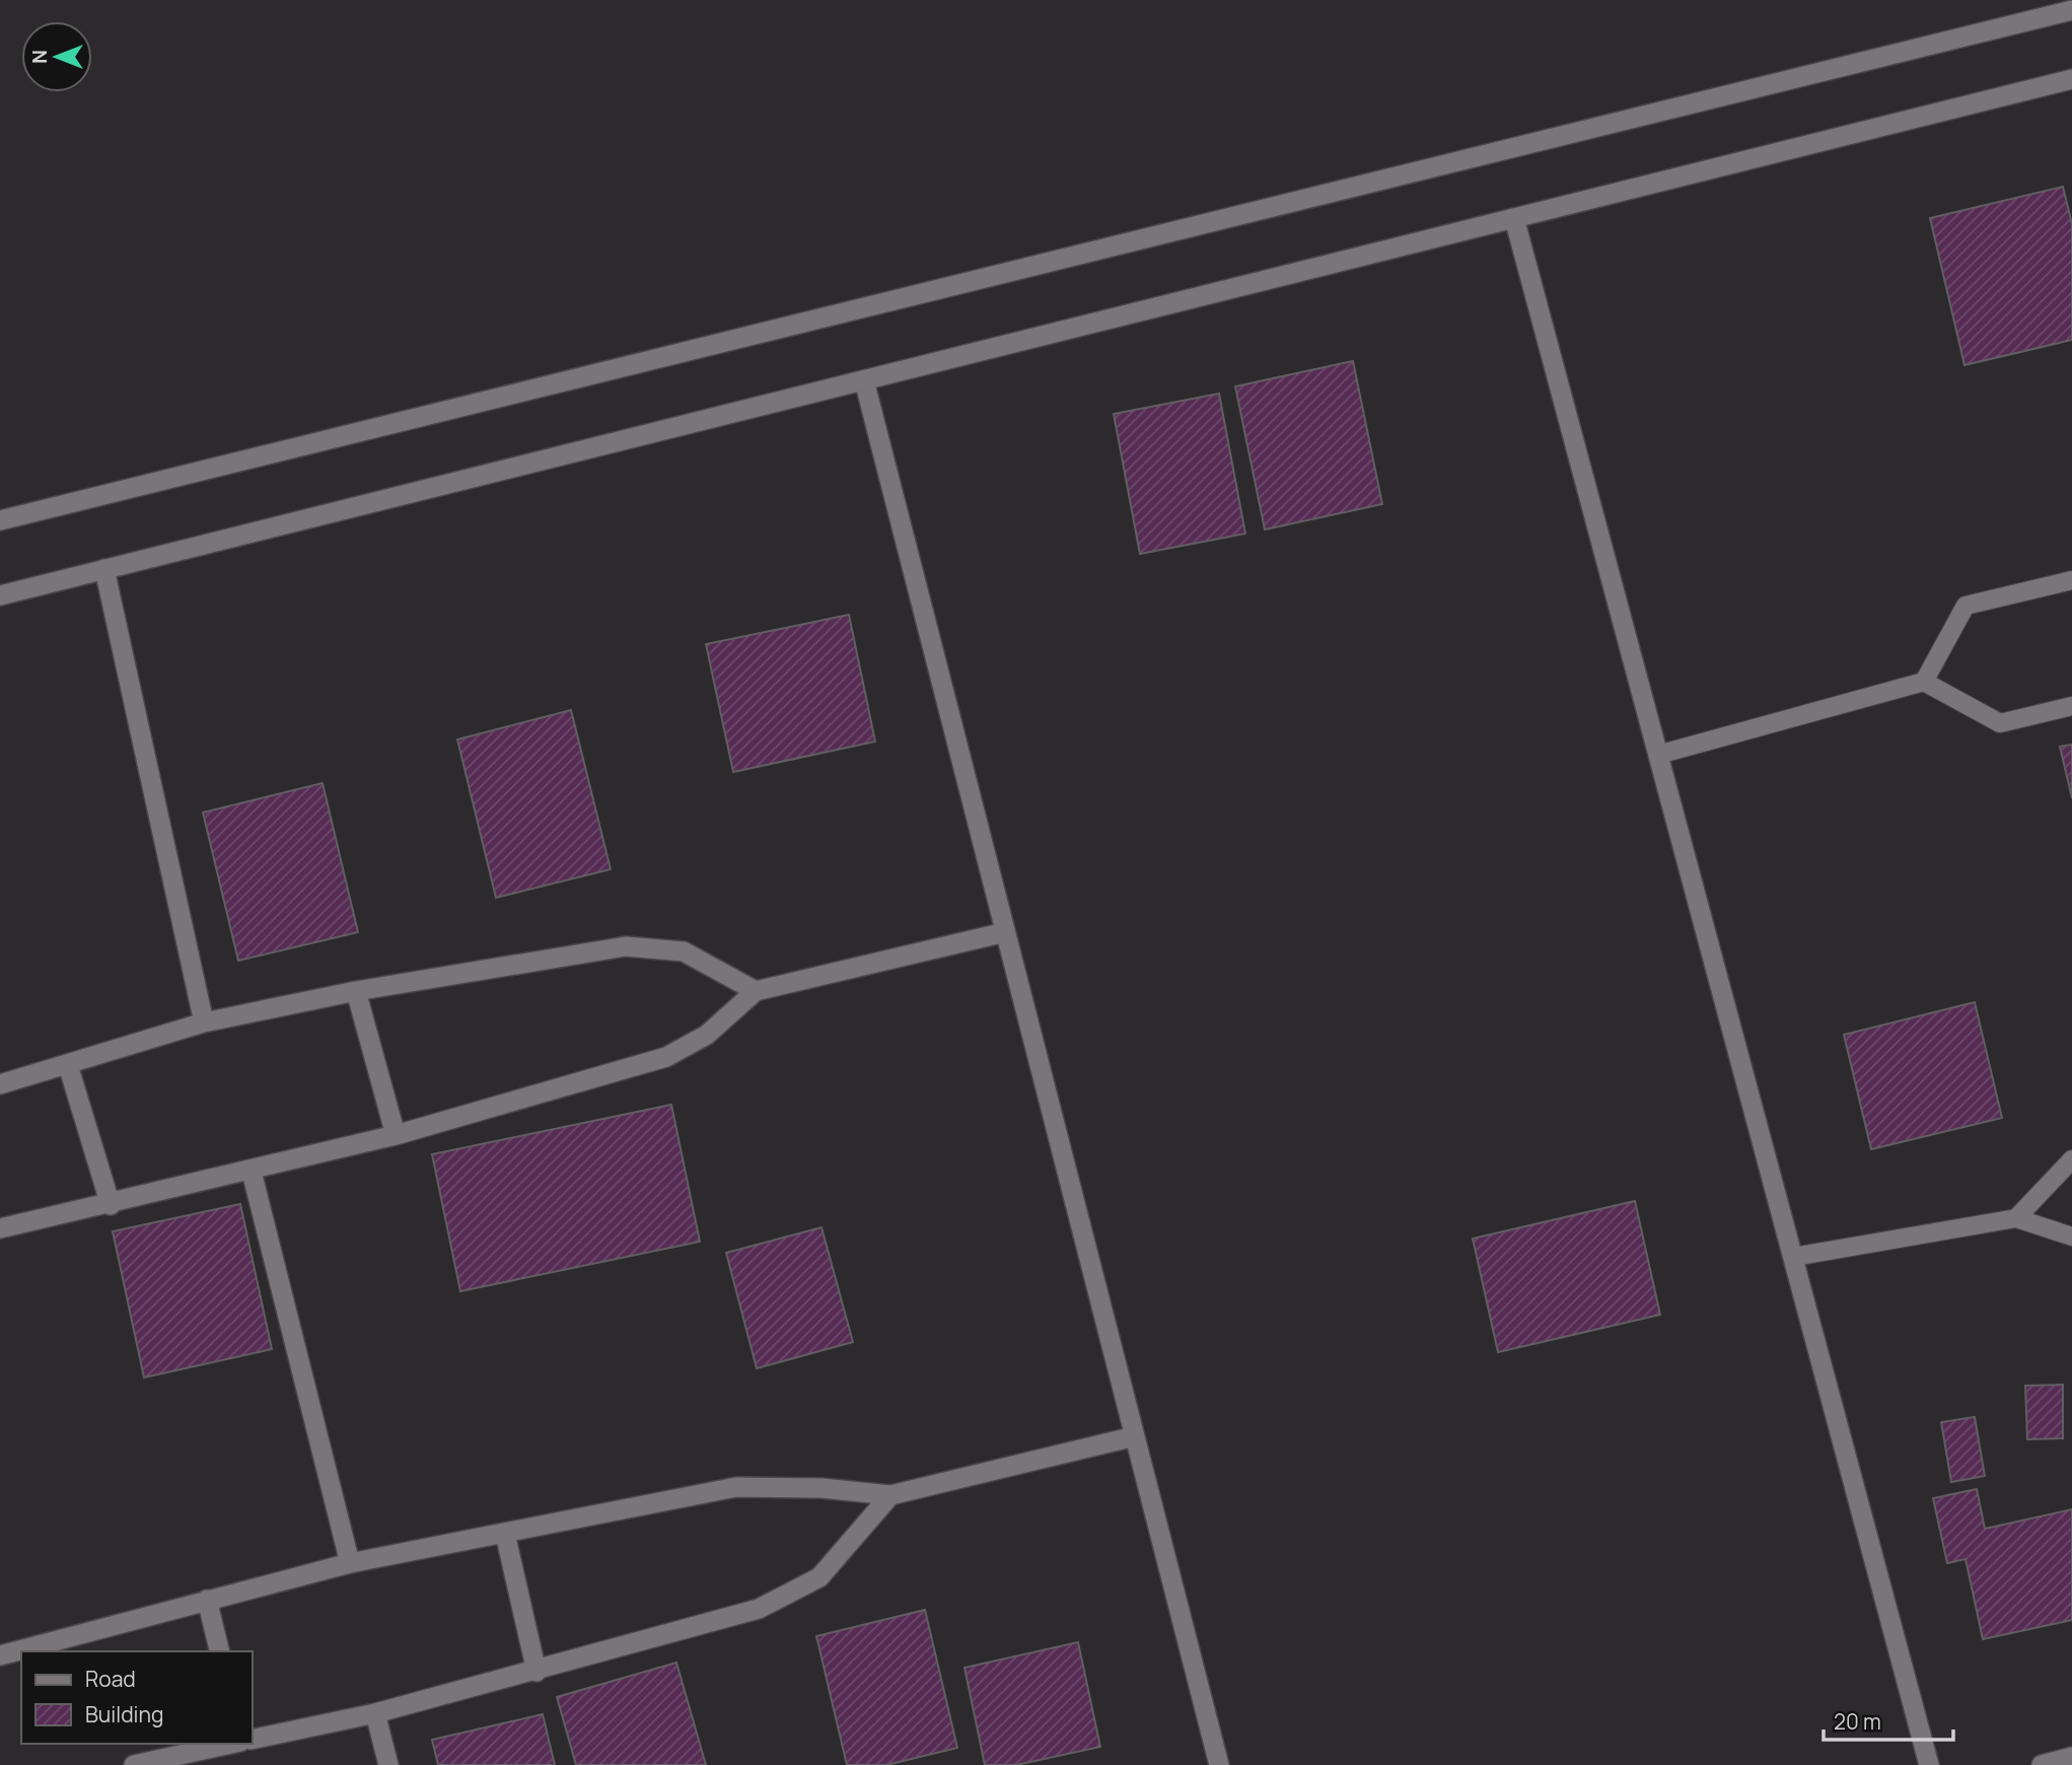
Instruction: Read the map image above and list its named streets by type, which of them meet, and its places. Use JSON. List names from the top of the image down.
{
  "legend": ["Road", "Building"],
  "scale_bar": "20 m",
  "north": "left"
}
